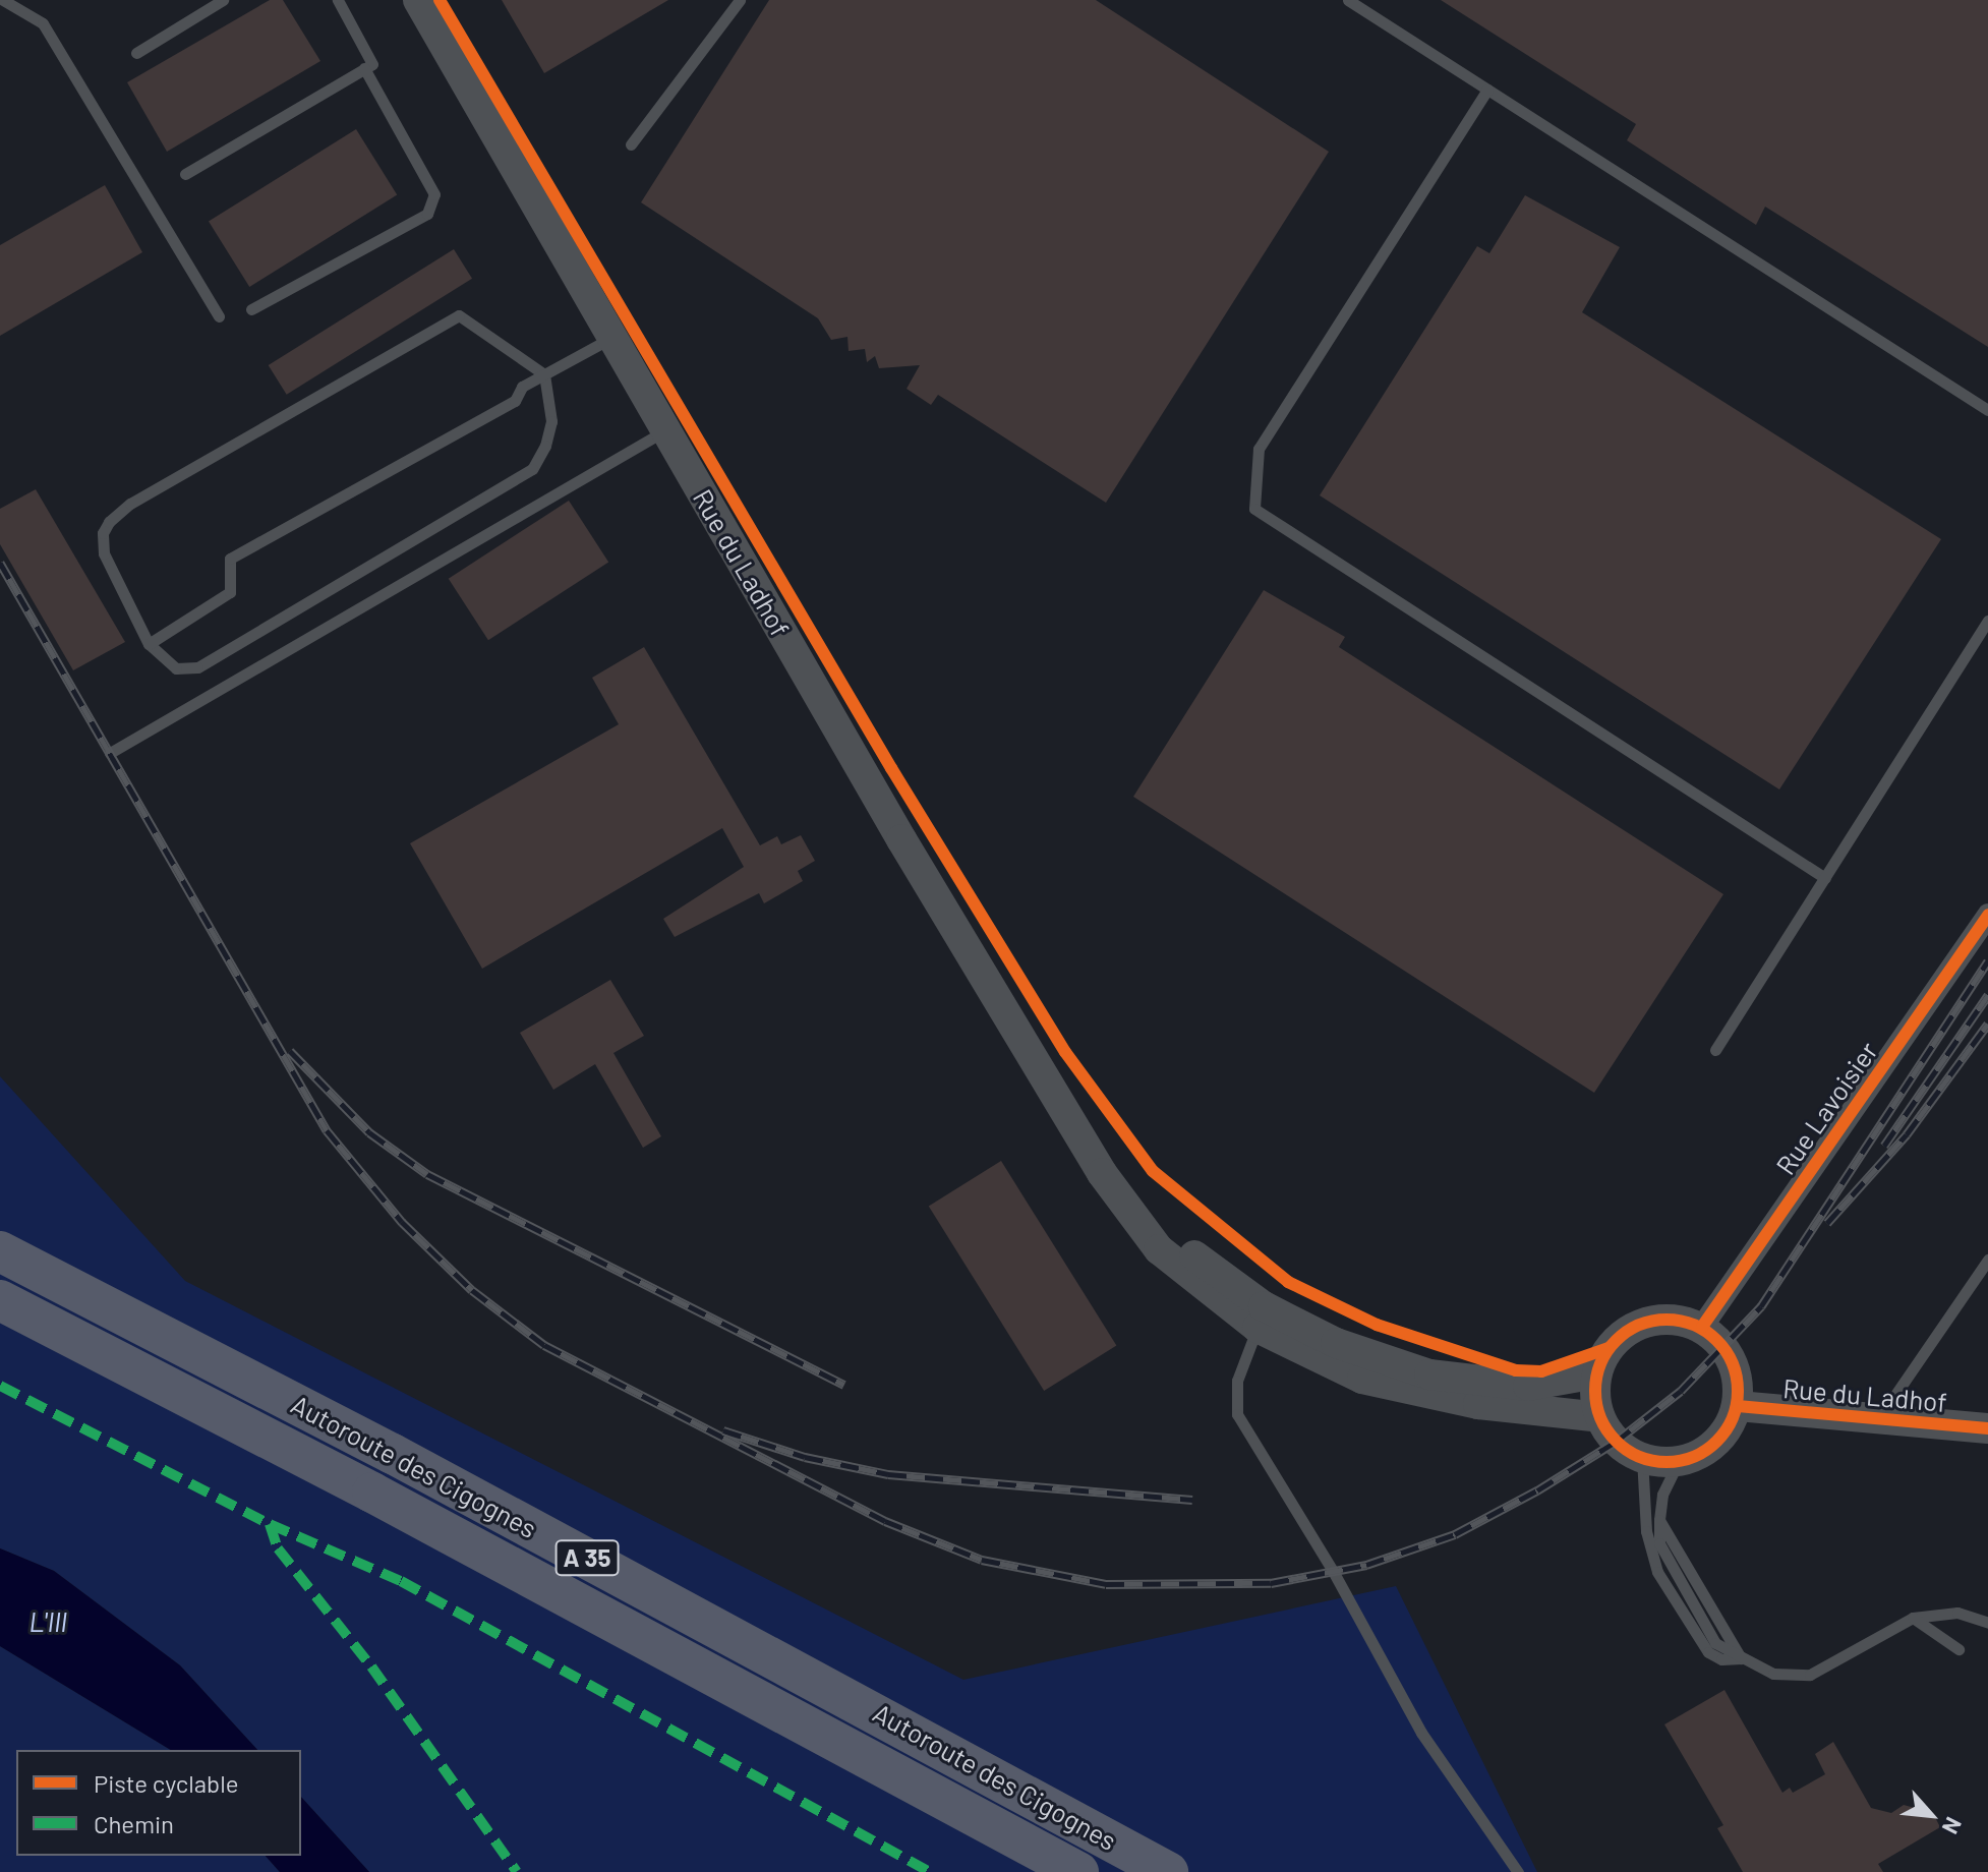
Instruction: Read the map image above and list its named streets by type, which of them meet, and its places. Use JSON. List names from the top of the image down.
{
  "streets": {
    "highway": ["Autoroute des Cigognes", "A 35"],
    "main road": ["Rue du Ladhof"],
    "street": ["Rue Lavoisier"]
  },
  "crossings": [
    ["Rue du Ladhof", "Rue Lavoisier"]
  ],
  "water": ["L'Ill"],
  "legend": ["Piste cyclable", "Chemin"],
  "north": "bottom right"
}
